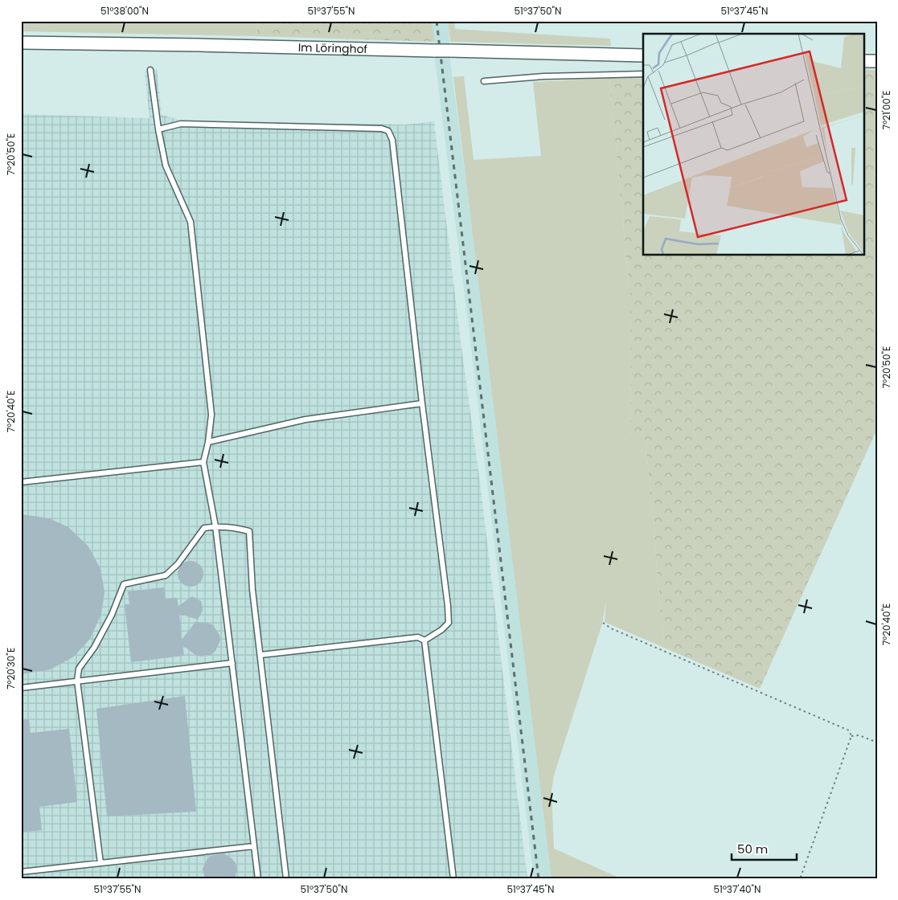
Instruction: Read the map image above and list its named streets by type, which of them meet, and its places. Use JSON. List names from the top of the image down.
{
  "streets": {
    "street": ["Im Löringhof"]
  },
  "scale_bar": "50 m",
  "coordinates": [
    "51°38'00\"N",
    "51°37'55\"N",
    "51°37'50\"N",
    "51°37'45\"N",
    "7°21'00\"E",
    "7°20'50\"E",
    "7°20'40\"E",
    "7°20'30\"E",
    "51°37'40\"N"
  ]
}
